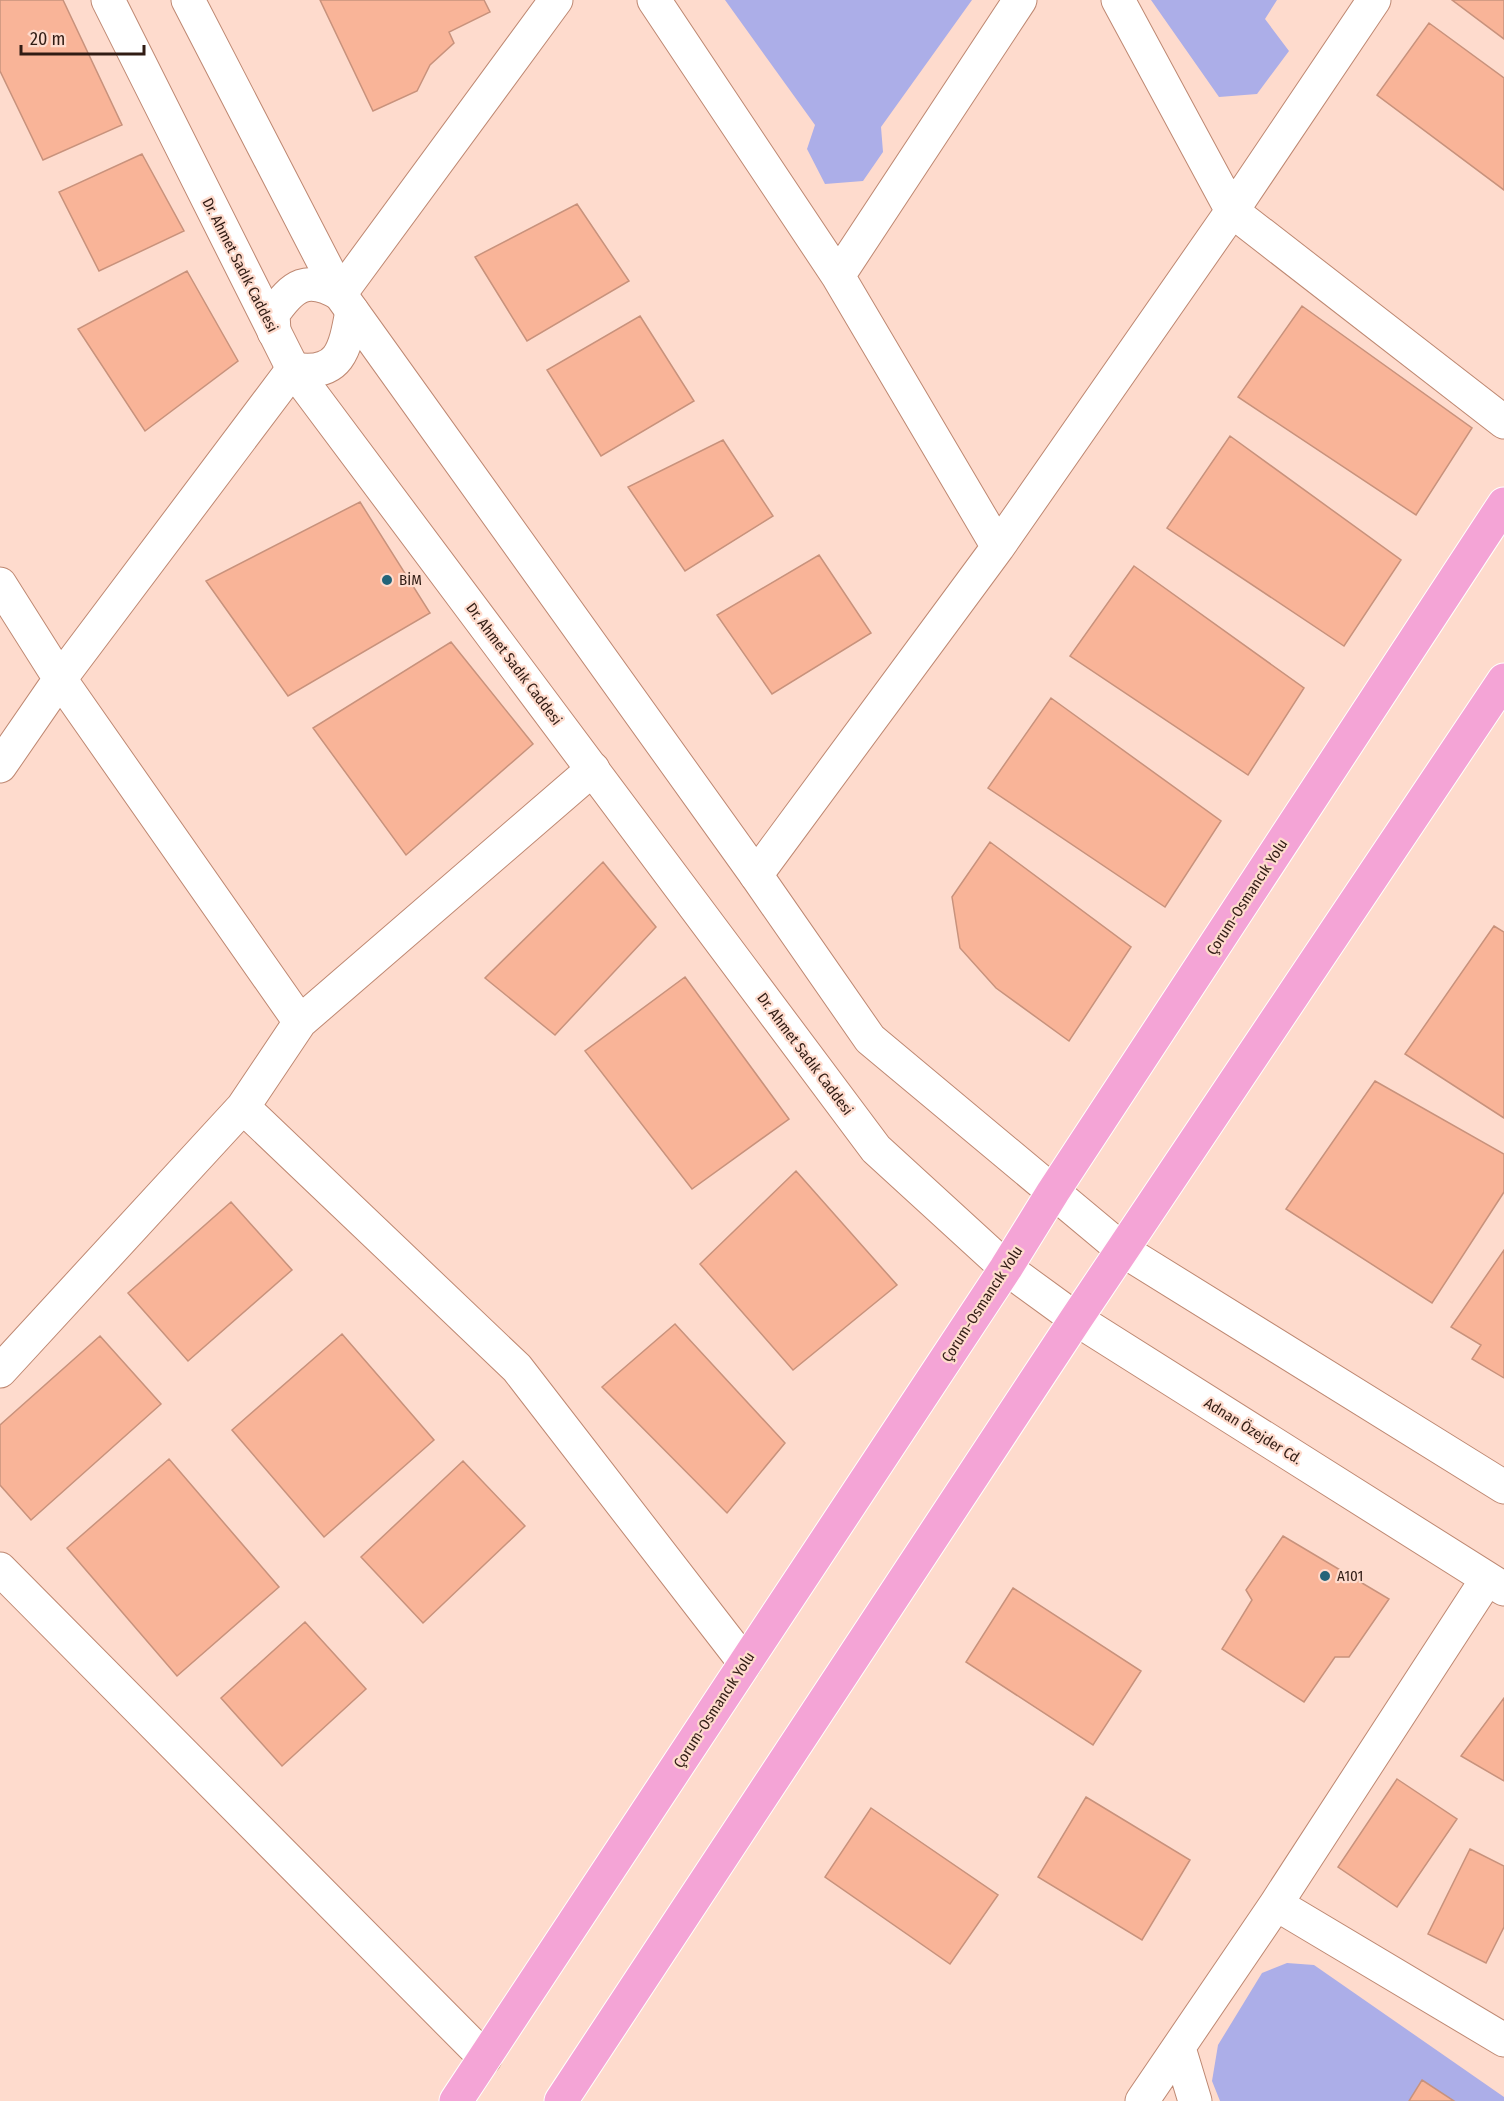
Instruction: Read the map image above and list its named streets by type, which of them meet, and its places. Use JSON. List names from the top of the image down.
{
  "streets": {
    "highway": ["Çorum-Osmancık Yolu"],
    "street": ["Dr. Ahmet Sadık Caddesi", "Adnan Özejder Cd."]
  },
  "crossings": [
    ["Dr. Ahmet Sadık Caddesi", "Çorum-Osmancık Yolu"],
    ["Dr. Ahmet Sadık Caddesi", "Adnan Özejder Cd."],
    ["Çorum-Osmancık Yolu", "Adnan Özejder Cd."]
  ],
  "places": ["BİM", "A101"],
  "scale_bar": "20 m"
}
